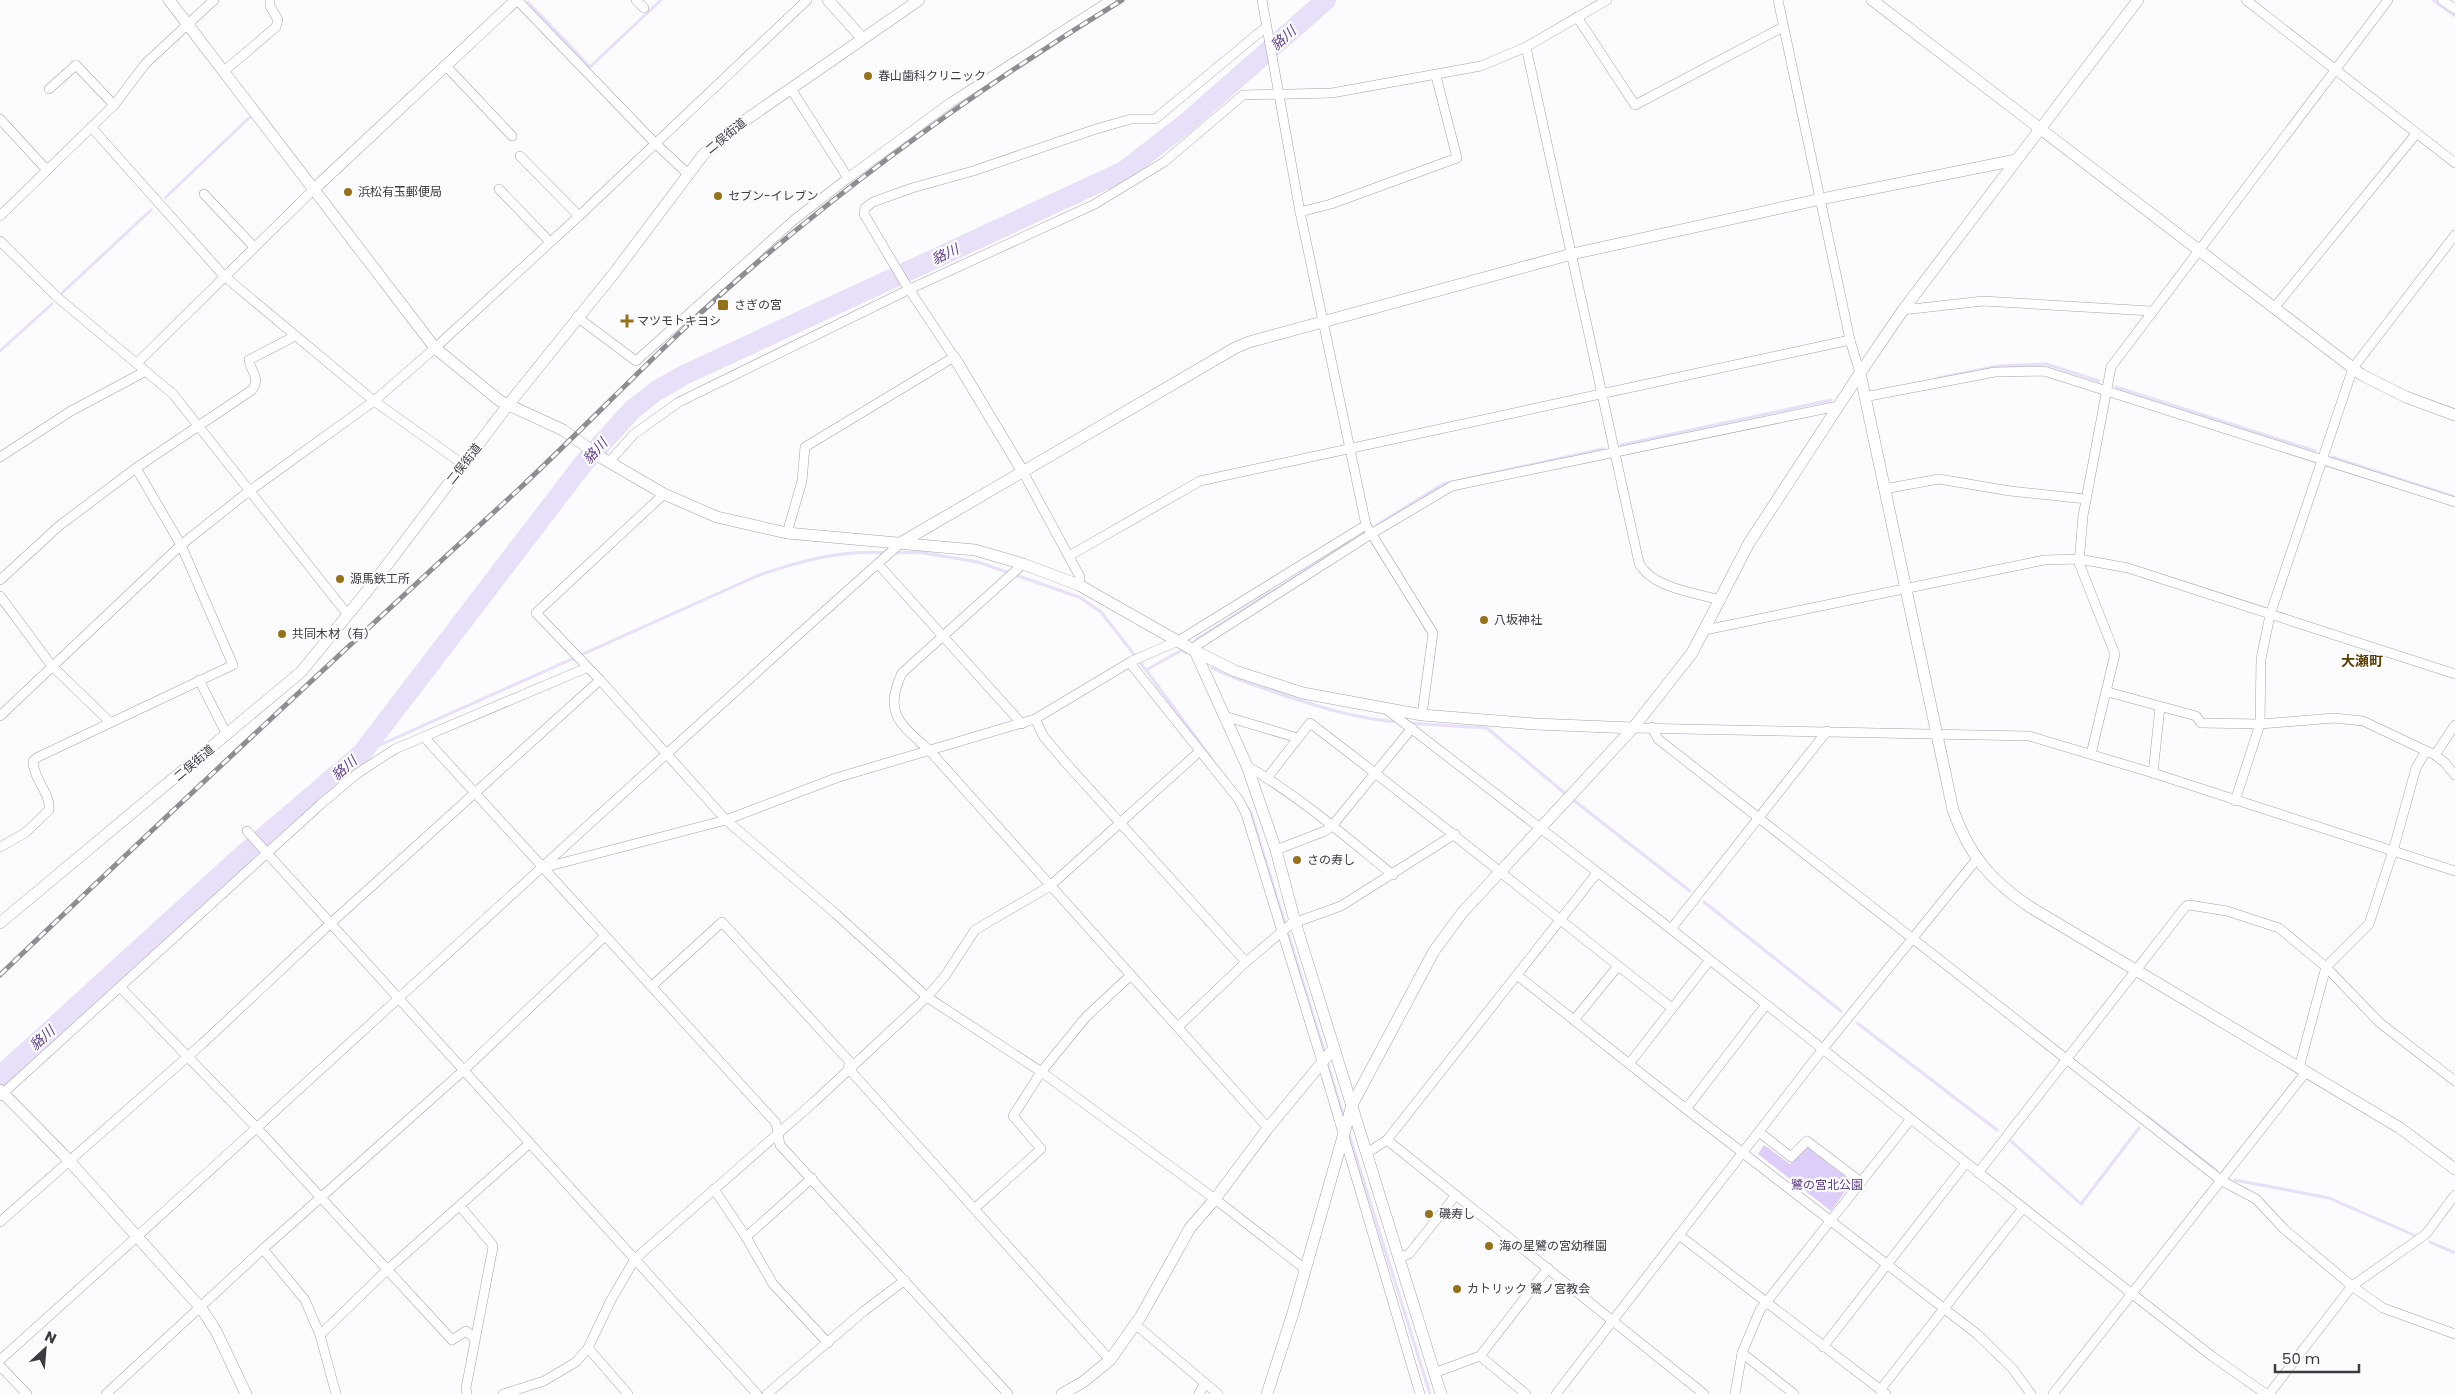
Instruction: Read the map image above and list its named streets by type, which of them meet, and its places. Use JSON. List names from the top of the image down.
{
  "streets": {
    "street": ["二俣街道"]
  },
  "districts": ["大瀬町"],
  "water": ["貉川"],
  "parks": ["鷺の宮北公園"],
  "places": {
    "other": [
      "春山歯科クリニック",
      "浜松有玉郵便局",
      "セブン-イレブン",
      "源馬鉄工所",
      "八坂神社",
      "共同木材（有）",
      "さの寿し",
      "磯寿し",
      "海の星鷺の宮幼稚園",
      "カトリック 鷺ノ宮教会"
    ],
    "transit": ["さぎの宮"],
    "health": ["マツモトキヨシ"]
  },
  "scale_bar": "50 m",
  "north": "top right"
}
